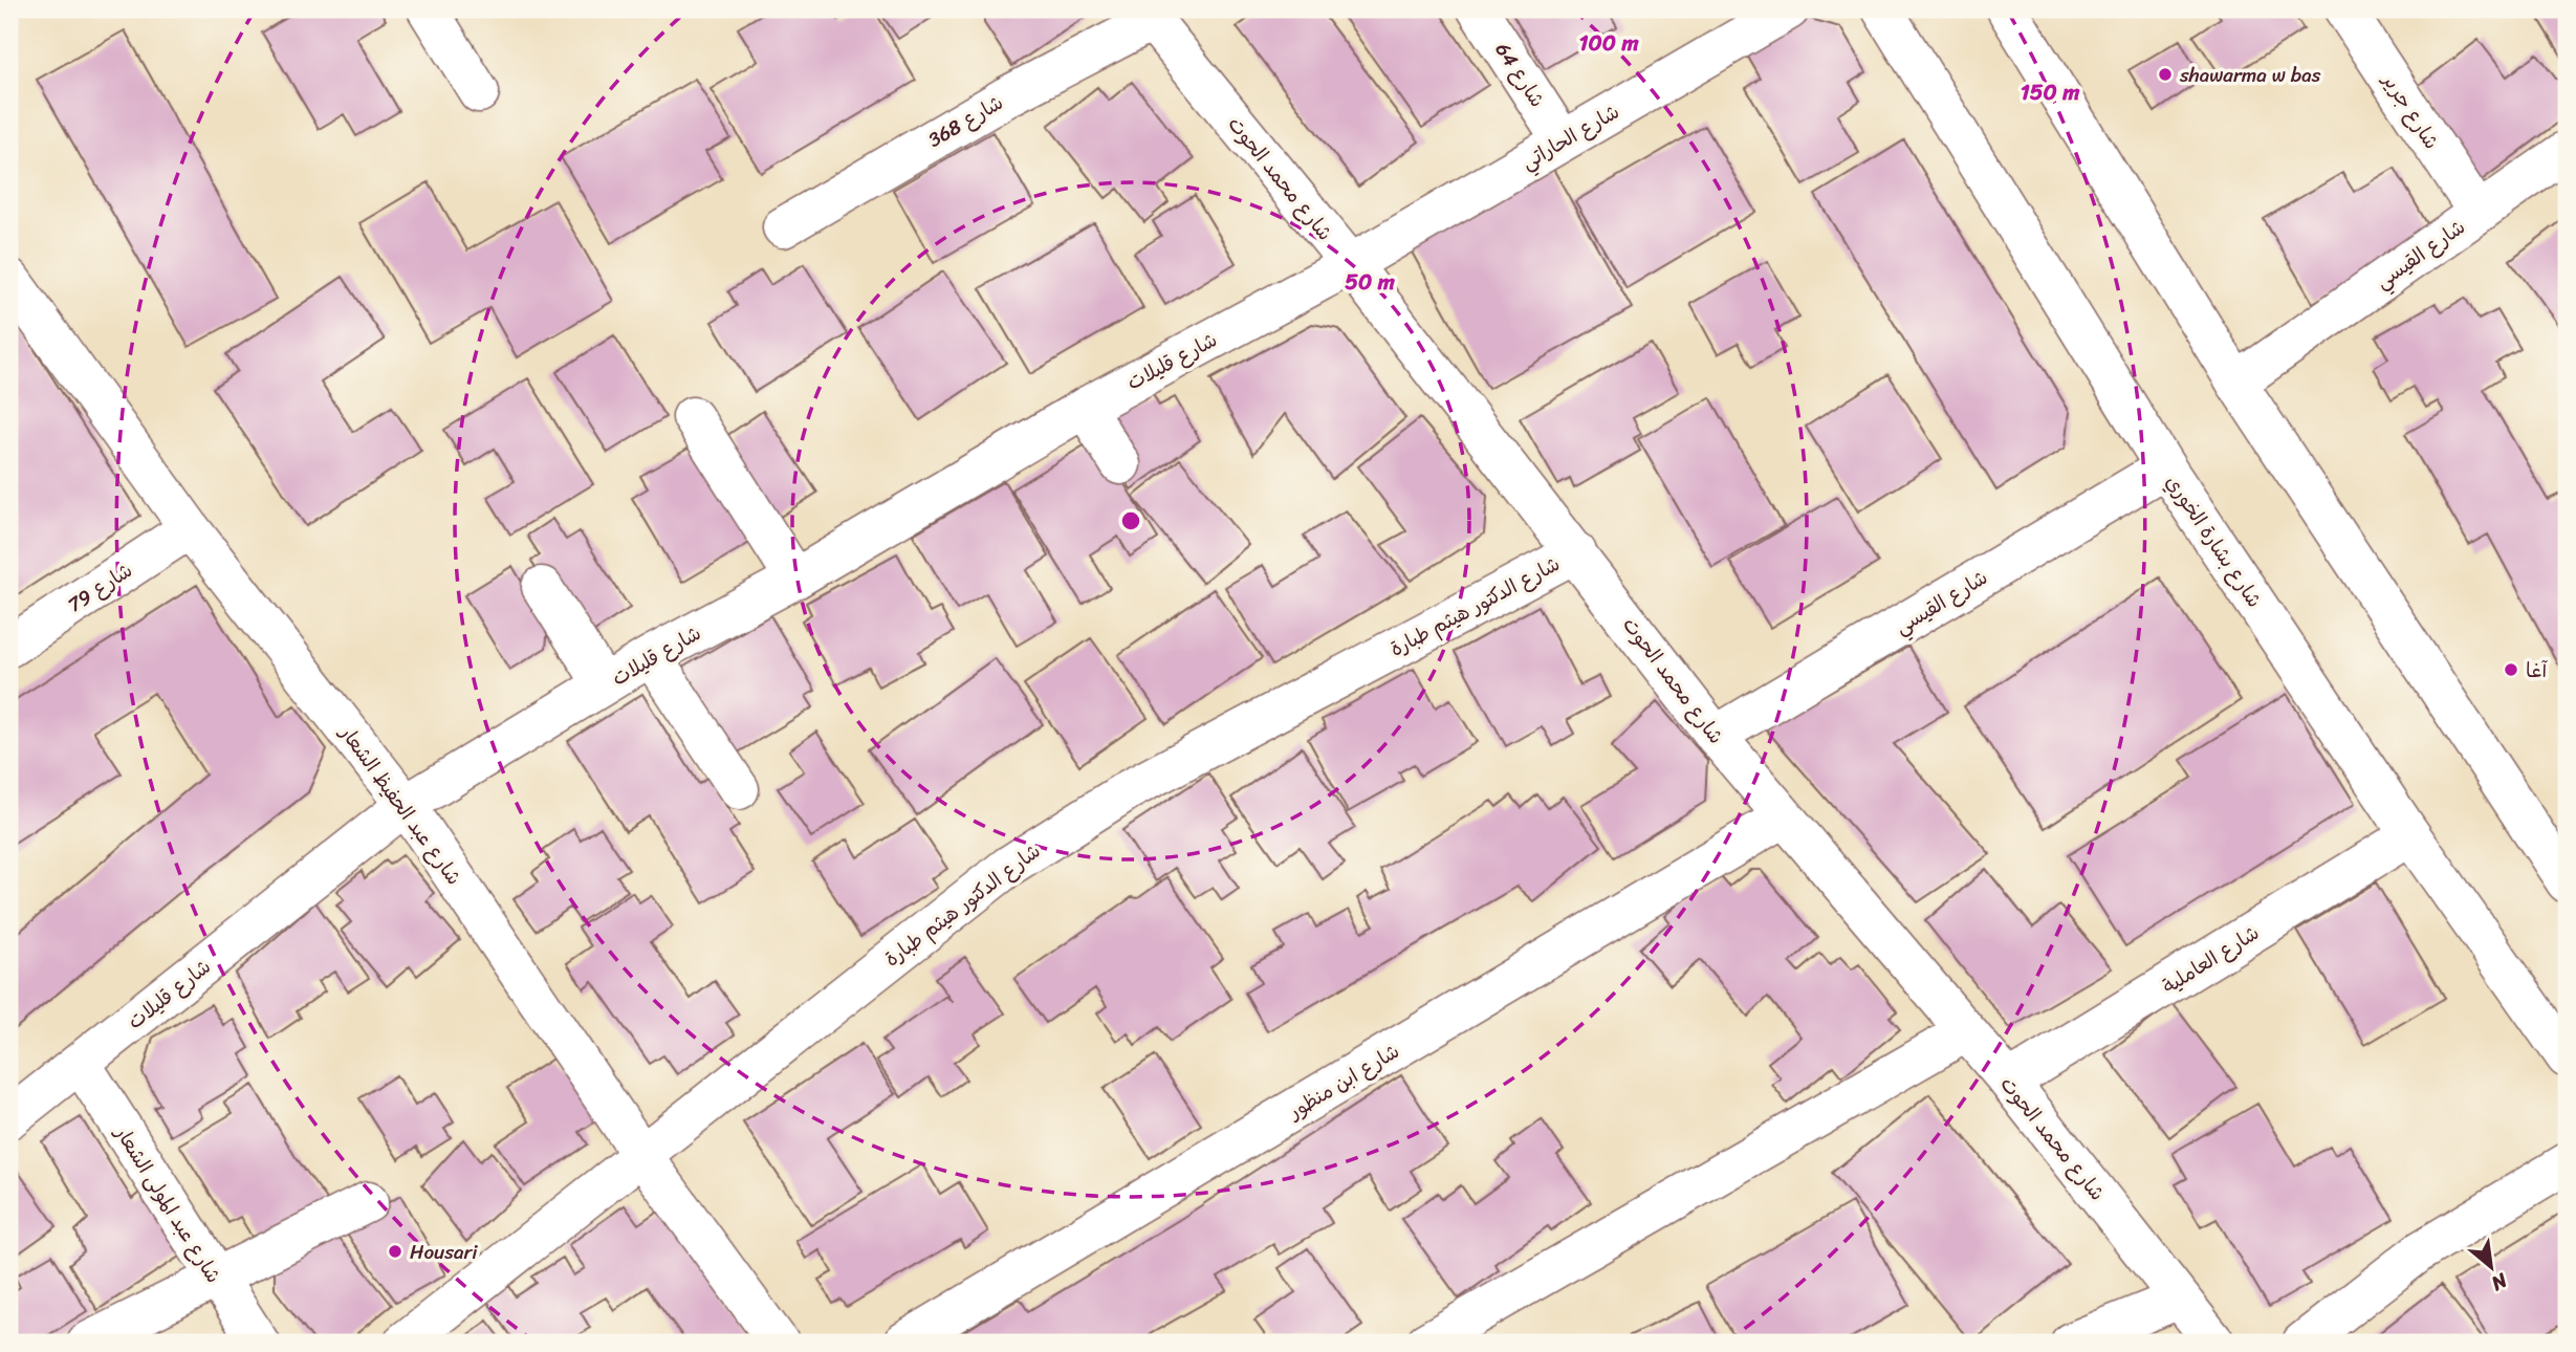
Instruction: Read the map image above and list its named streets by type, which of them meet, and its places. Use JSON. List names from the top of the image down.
{
  "streets": {
    "street": [
      "شارع 64",
      "شارع جرير",
      "شارع 368",
      "شارع الحاراتي",
      "شارع محمد الحوت",
      "شارع القيسي",
      "شارع قليلات",
      "شارع بشارة الخوري",
      "شارع 79",
      "شارع الدكتور هيثم طبارة",
      "شارع عبد الحفيظ الشعار",
      "شارع العاملية",
      "شارع ابن منظور",
      "شارع عبد المولى الشعار"
    ]
  },
  "crossings": [
    ["شارع 64", "شارع الحاراتي"],
    ["شارع جرير", "شارع القيسي"],
    ["شارع 368", "شارع محمد الحوت"],
    ["شارع الحاراتي", "شارع محمد الحوت"],
    ["شارع الحاراتي", "شارع قليلات"],
    ["شارع محمد الحوت", "شارع القيسي"],
    ["شارع محمد الحوت", "شارع قليلات"],
    ["شارع محمد الحوت", "شارع الدكتور هيثم طبارة"],
    ["شارع محمد الحوت", "شارع العاملية"],
    ["شارع محمد الحوت", "شارع ابن منظور"],
    ["شارع القيسي", "شارع بشارة الخوري"],
    ["شارع قليلات", "شارع عبد الحفيظ الشعار"],
    ["شارع قليلات", "شارع عبد المولى الشعار"],
    ["شارع بشارة الخوري", "شارع العاملية"],
    ["شارع 79", "شارع عبد الحفيظ الشعار"],
    ["شارع الدكتور هيثم طبارة", "شارع عبد الحفيظ الشعار"]
  ],
  "places": ["shawarma w bas", "آغا", "Housari"],
  "north": "bottom right",
  "rings": ["100 m", "150 m", "50 m"]
}
